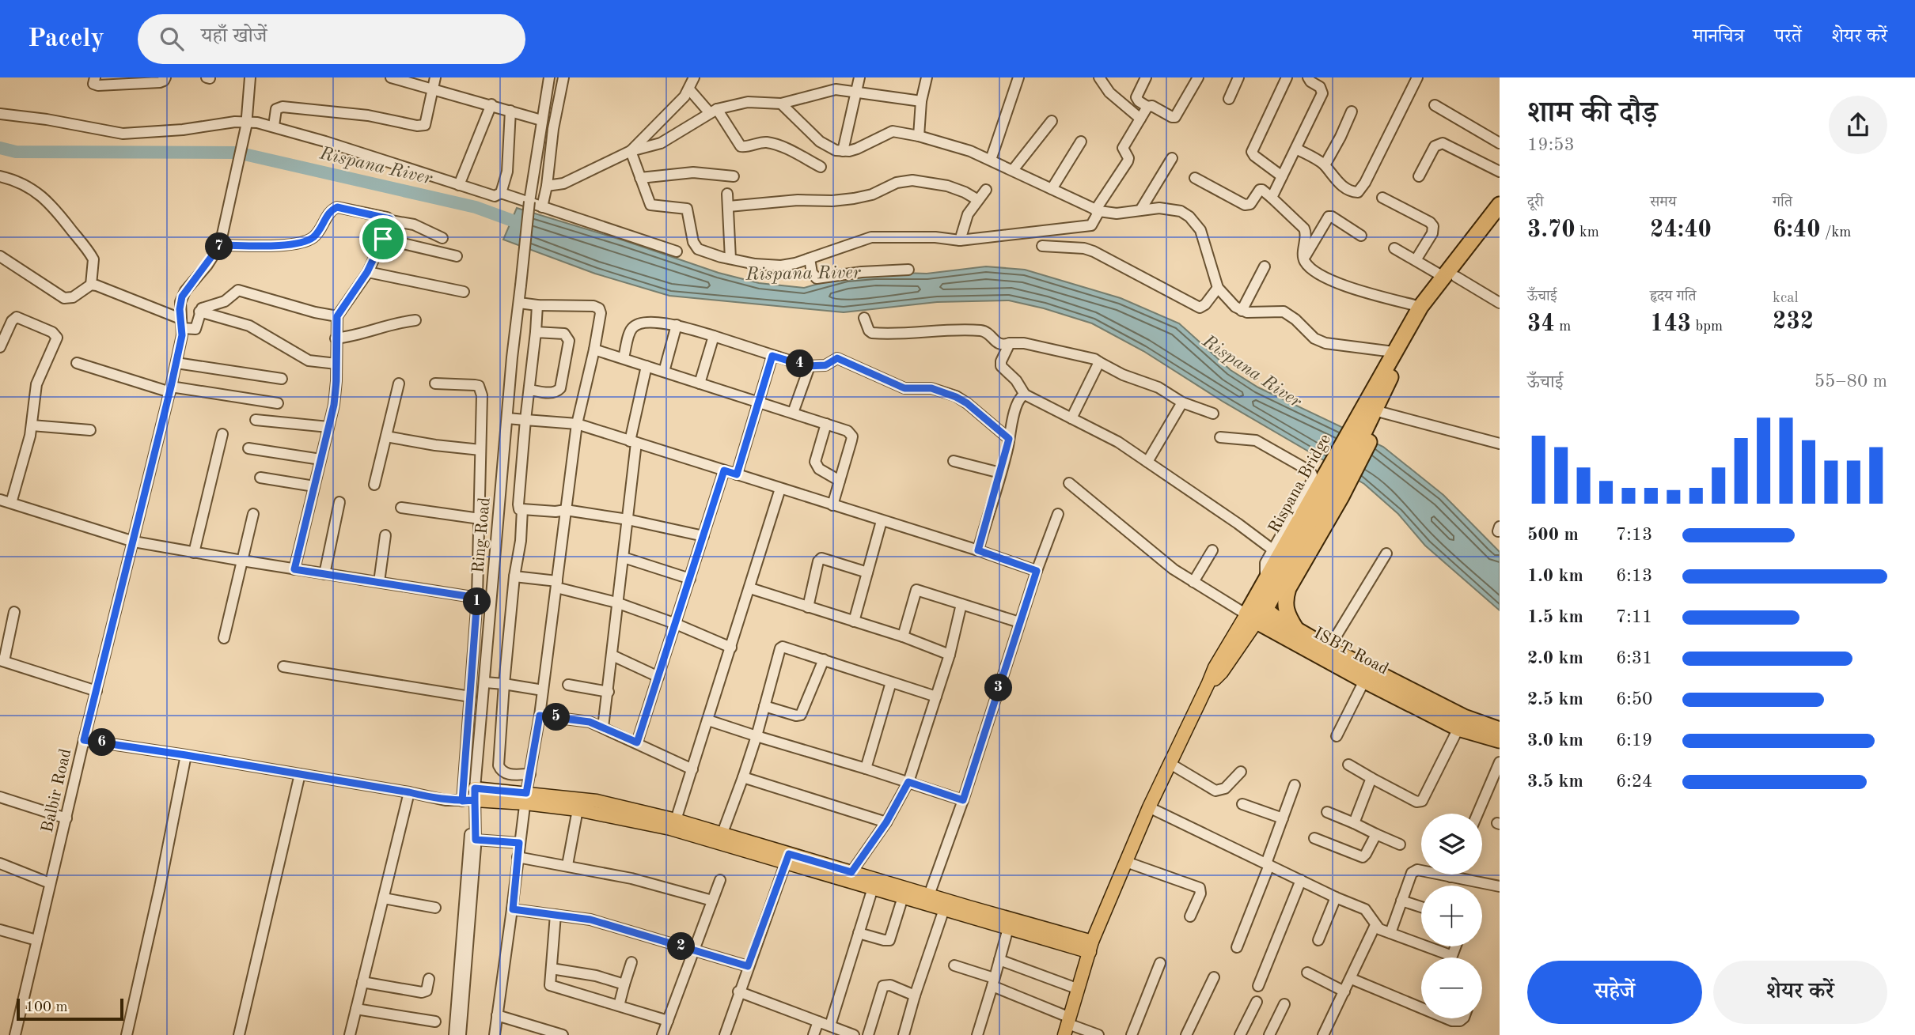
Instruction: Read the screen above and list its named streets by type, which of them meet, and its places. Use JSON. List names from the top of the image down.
{
  "streets": {
    "highway": ["Rispana Bridge", "ISBT Road"],
    "street": ["Ring Road", "Balbir Road"]
  },
  "water": ["Rispana River"],
  "scale_bar": "100 m",
  "page": {
    "header": "Pacely",
    "search": "यहाँ खोजें",
    "nav": ["मानचित्र", "परतें", "शेयर करें"],
    "heading": ["शाम की दौड़", "19:53"],
    "stats": [
      ["दूरी", "3.70 km"],
      ["समय", "24:40"],
      ["गति", "6:40 /km"],
      ["ऊँचाई", "34 m"],
      ["हृदय गति", "143 bpm"],
      ["kcal", "232"]
    ],
    "pins": [
      "7",
      "4",
      "1",
      "3",
      "5",
      "6",
      "2"
    ],
    "chart": ["ऊँचाई", "55–80 m"],
    "list": [
      {
        "name": "500 m",
        "note": "7:13"
      },
      {
        "name": "1.0 km",
        "note": "6:13"
      },
      {
        "name": "1.5 km",
        "note": "7:11"
      },
      {
        "name": "2.0 km",
        "note": "6:31"
      },
      {
        "name": "2.5 km",
        "note": "6:50"
      },
      {
        "name": "3.0 km",
        "note": "6:19"
      },
      {
        "name": "3.5 km",
        "note": "6:24"
      }
    ],
    "map_buttons": ["+", "−"],
    "buttons": ["सहेजें", "शेयर करें"],
    "scale": "100 m"
  }
}
